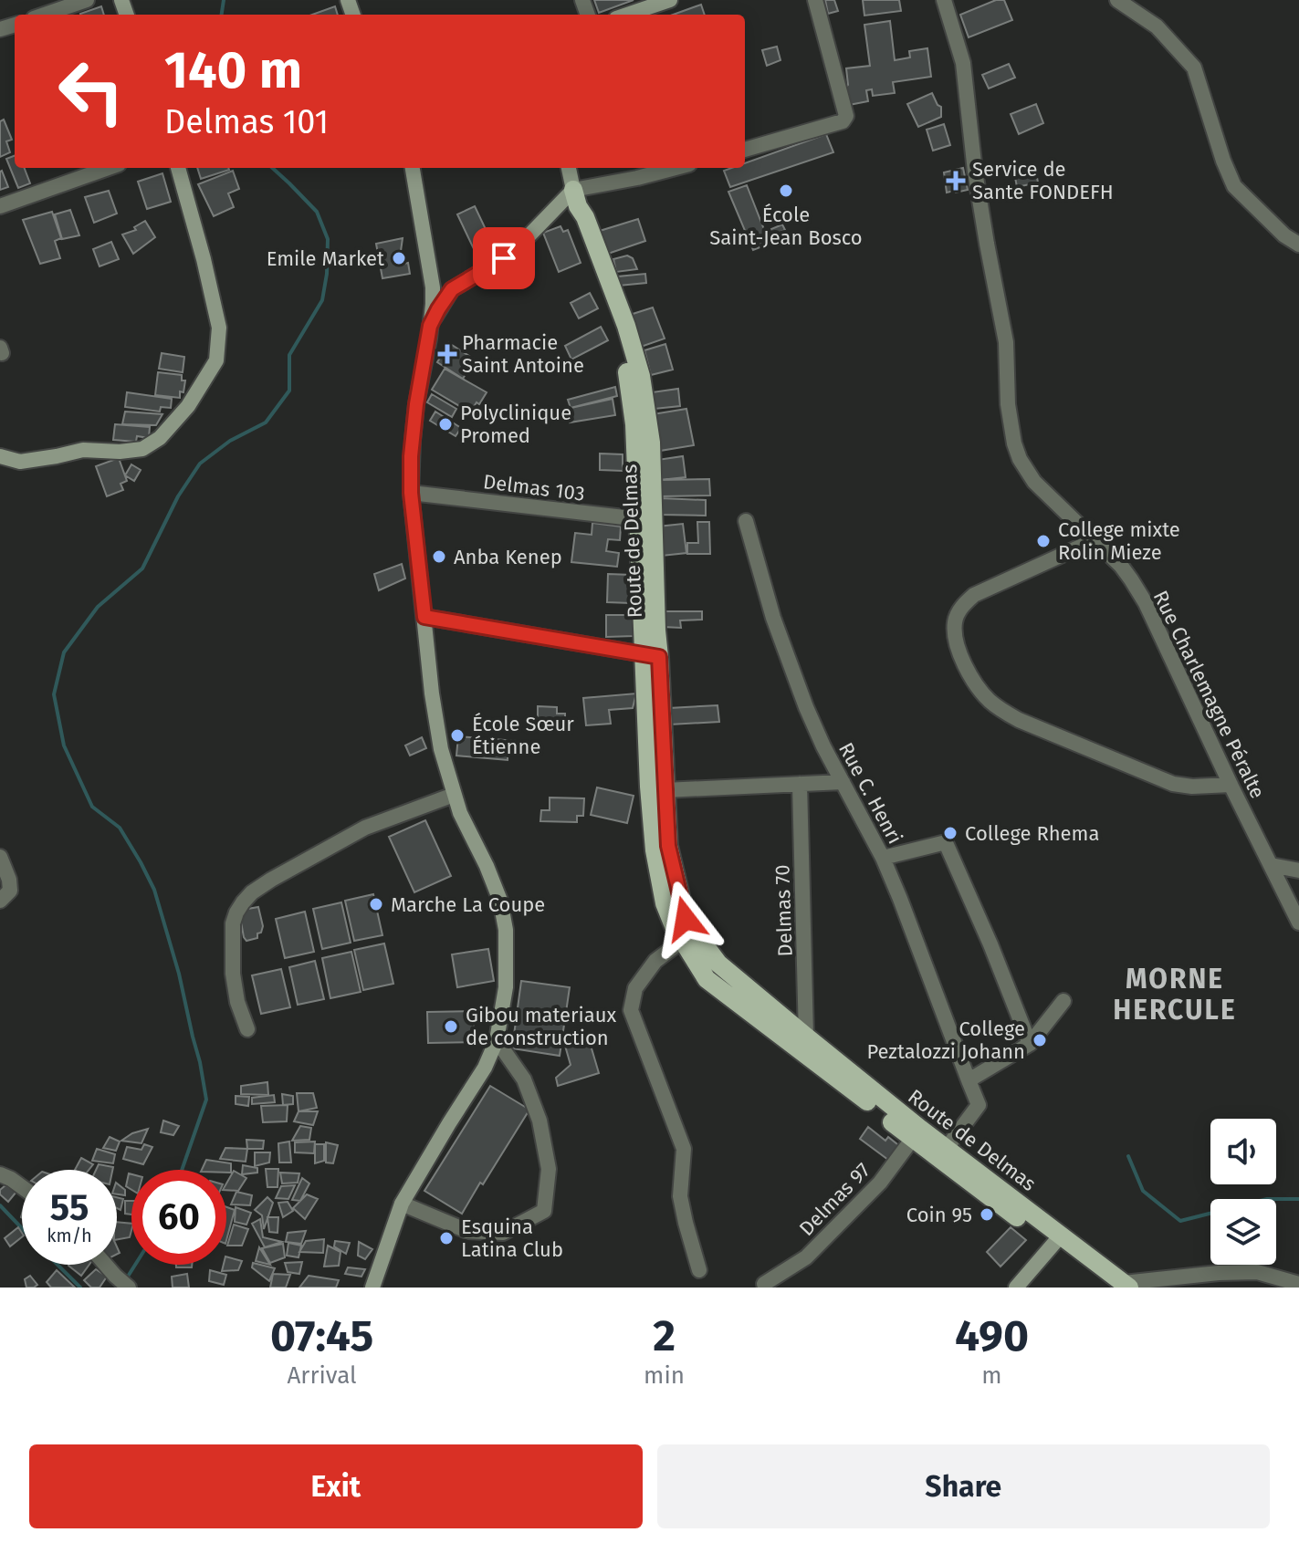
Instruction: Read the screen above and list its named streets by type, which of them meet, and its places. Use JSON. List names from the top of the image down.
{
  "streets": {
    "main road": ["Route de Delmas"],
    "street": [
      "Delmas 103",
      "Rue Charlemagne Péralte",
      "Rue C. Henri",
      "Delmas 70",
      "Delmas 97"
    ]
  },
  "crossings": [
    ["Delmas 103", "Route de Delmas"],
    ["Route de Delmas", "Rue C. Henri"],
    ["Route de Delmas", "Delmas 70"],
    ["Route de Delmas", "Delmas 97"]
  ],
  "districts": ["MORNE HERCULE"],
  "places": {
    "health": ["Service de Sante FONDEFH", "Pharmacie Saint Antoine"],
    "other": [
      "École Saint-Jean Bosco",
      "Emile Market",
      "Polyclinique Promed",
      "College mixte Rolin Mieze",
      "Anba Kenep",
      "École Sœur Étienne",
      "College Rhema",
      "Marche La Coupe",
      "Gibou materiaux de construction",
      "College Peztalozzi Johann",
      "Coin 95",
      "Esquina Latina Club"
    ]
  },
  "page": {
    "turn": ["140 m", "Delmas 101"],
    "speed": "55 km/h",
    "limit": "60",
    "eta": [
      "07:45",
      "Arrival",
      "2",
      "min",
      "490",
      "m"
    ],
    "buttons": ["Exit", "Share"]
  }
}
